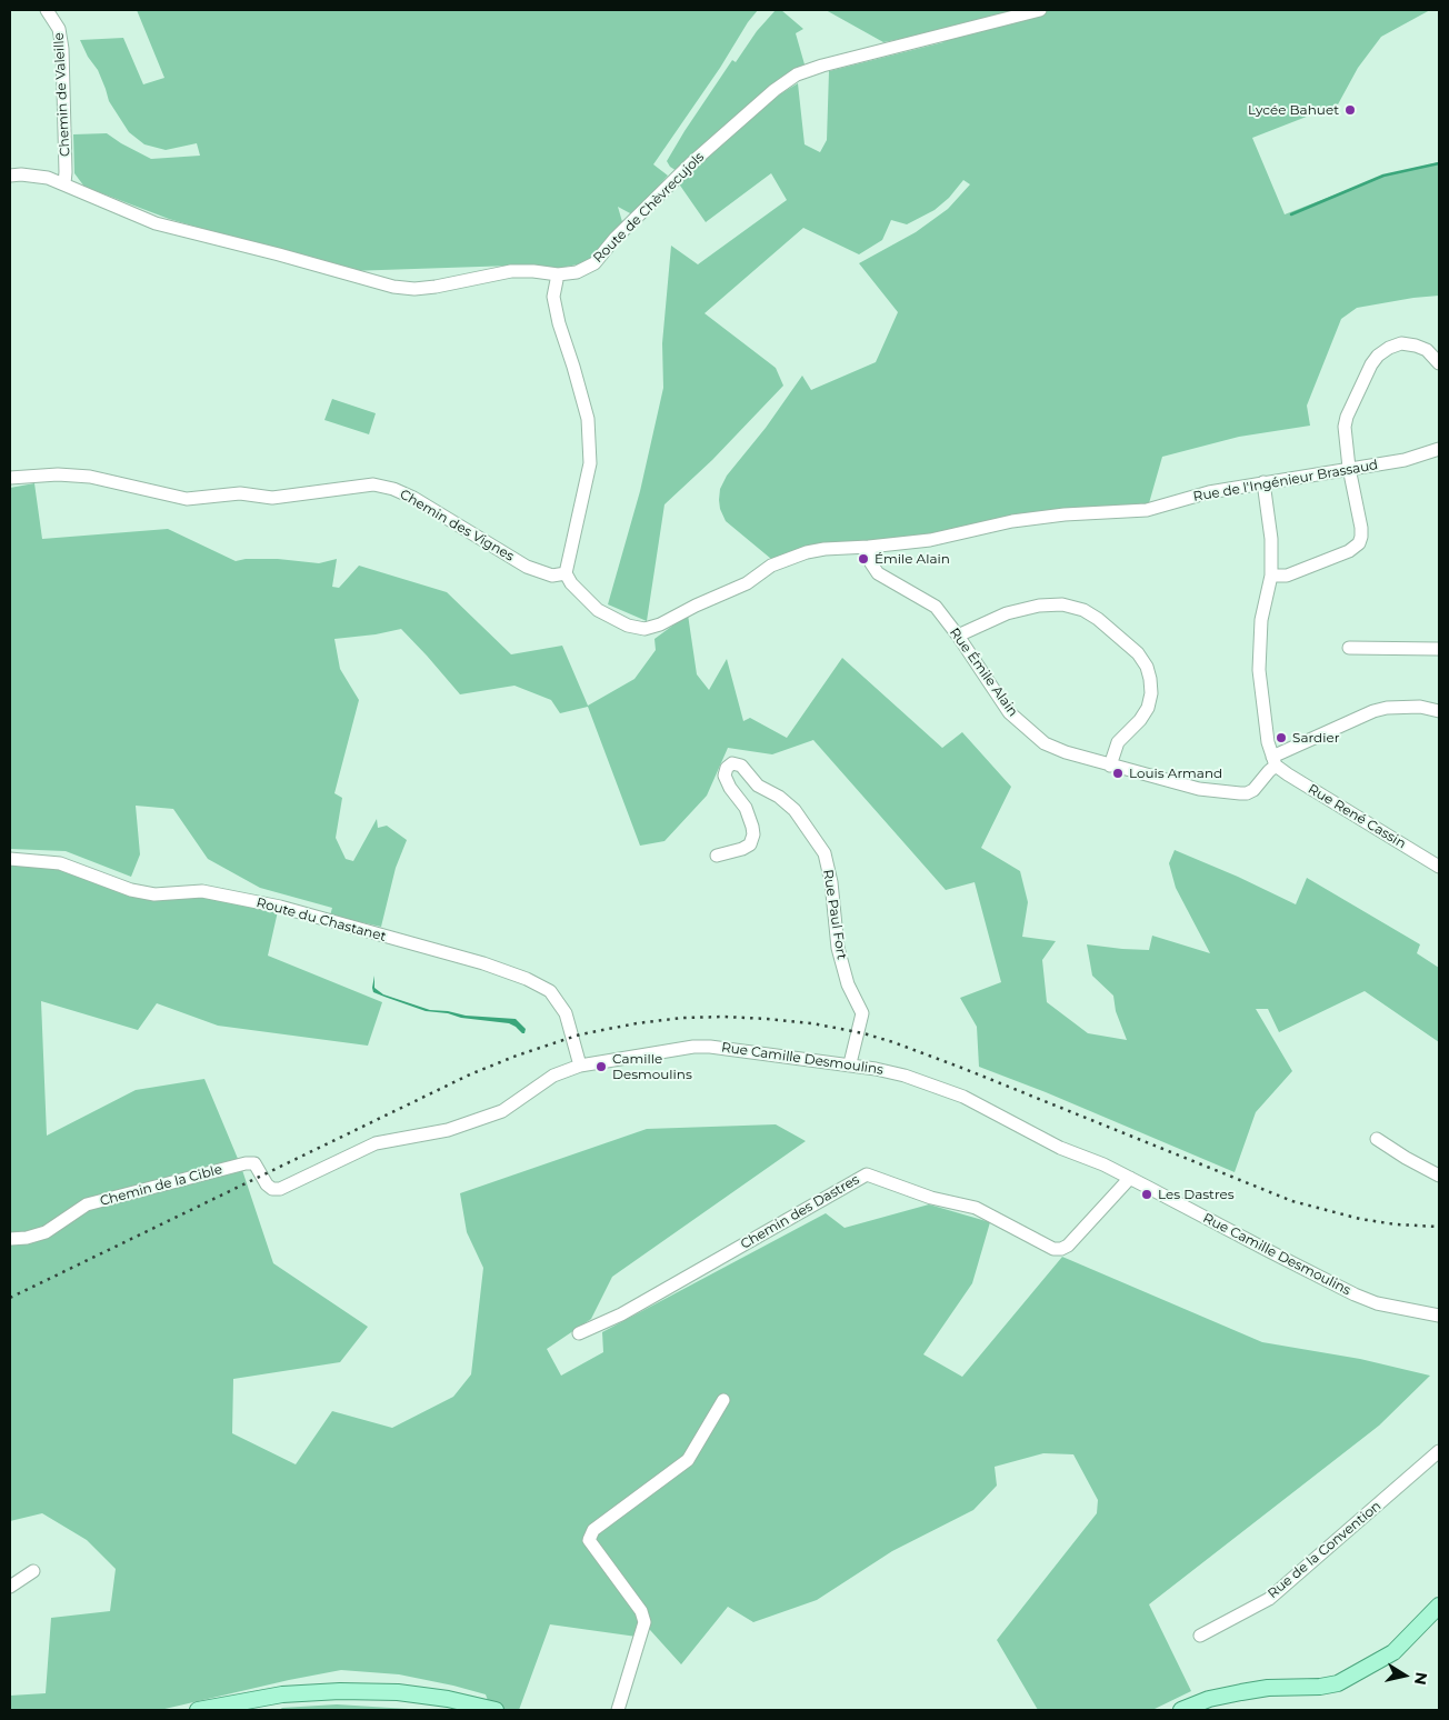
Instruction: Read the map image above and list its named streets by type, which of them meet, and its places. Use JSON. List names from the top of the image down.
{
  "streets": {
    "street": [
      "Chemin de Valeille",
      "Route de Chèvrecujols",
      "Rue de l'Ingénieur Brassaud",
      "Chemin des Vignes",
      "Rue Émile Alain",
      "Rue René Cassin",
      "Rue Paul Fort",
      "Route du Chastanet",
      "Rue Camille Desmoulins",
      "Chemin de la Cible",
      "Chemin des Dastres",
      "Rue de la Convention"
    ]
  },
  "crossings": [
    ["Chemin de Valeille", "Route de Chèvrecujols"],
    ["Rue de l'Ingénieur Brassaud", "Chemin des Vignes"],
    ["Rue de l'Ingénieur Brassaud", "Rue Émile Alain"],
    ["Rue Émile Alain", "Rue René Cassin"],
    ["Rue Paul Fort", "Rue Camille Desmoulins"],
    ["Route du Chastanet", "Rue Camille Desmoulins"],
    ["Rue Camille Desmoulins", "Chemin de la Cible"],
    ["Rue Camille Desmoulins", "Chemin des Dastres"]
  ],
  "places": [
    "Lycée Bahuet",
    "Émile Alain",
    "Sardier",
    "Louis Armand",
    "Camille Desmoulins",
    "Les Dastres"
  ],
  "north": "right"
}
